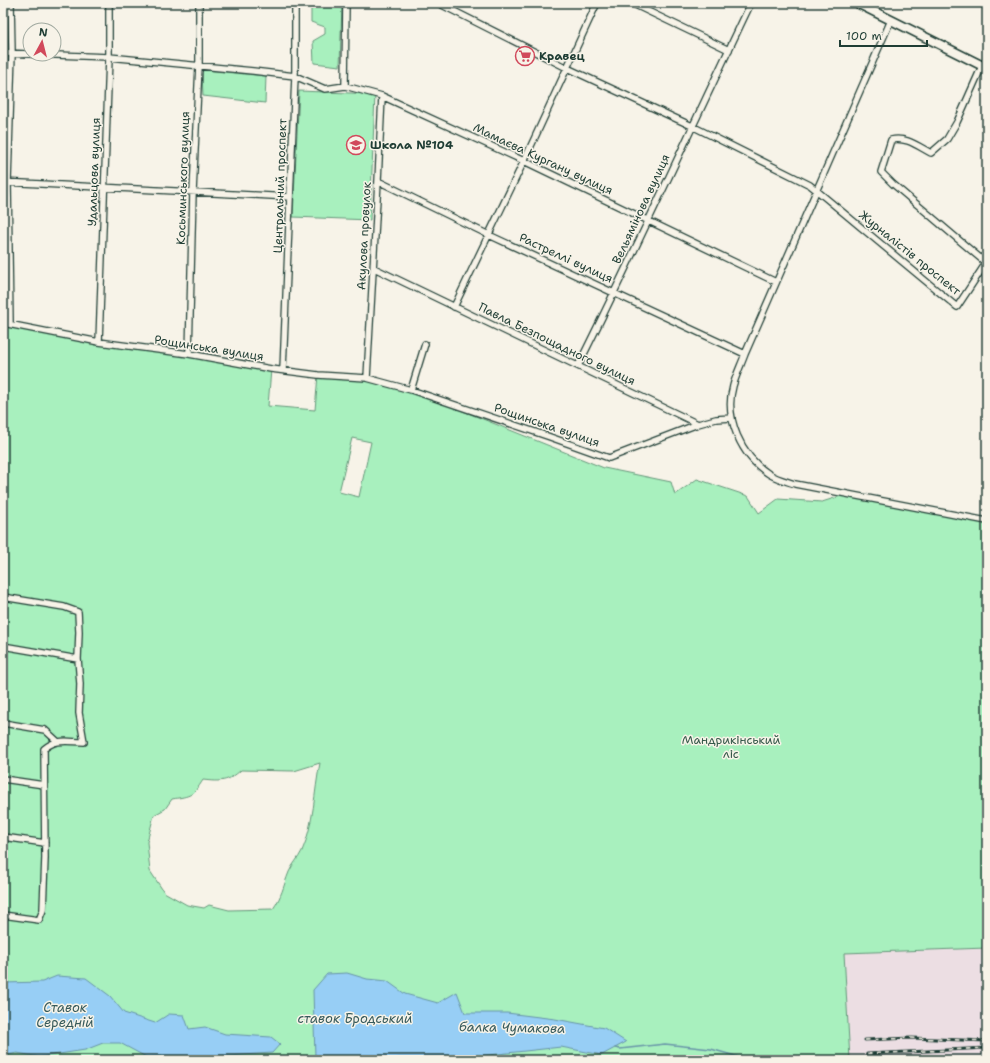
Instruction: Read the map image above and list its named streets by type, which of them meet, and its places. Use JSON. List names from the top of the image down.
{
  "streets": {
    "main road": ["Журналістів проспект"],
    "street": [
      "Мамаєва Кургану вулиця",
      "Удальцова вулиця",
      "Косьминського вулиця",
      "Центральний проспект",
      "Вельямінова вулиця",
      "Акулова провулок",
      "Растреллі вулиця",
      "Павла Безпощадного вулиця",
      "Рощинська вулиця"
    ]
  },
  "crossings": [
    ["Мамаєва Кургану вулиця", "Удальцова вулиця"],
    ["Мамаєва Кургану вулиця", "Косьминського вулиця"],
    ["Мамаєва Кургану вулиця", "Центральний проспект"],
    ["Мамаєва Кургану вулиця", "Вельямінова вулиця"],
    ["Мамаєва Кургану вулиця", "Акулова провулок"],
    ["Удальцова вулиця", "Рощинська вулиця"],
    ["Косьминського вулиця", "Рощинська вулиця"],
    ["Центральний проспект", "Рощинська вулиця"],
    ["Вельямінова вулиця", "Растреллі вулиця"],
    ["Вельямінова вулиця", "Павла Безпощадного вулиця"],
    ["Акулова провулок", "Растреллі вулиця"],
    ["Акулова провулок", "Павла Безпощадного вулиця"],
    ["Акулова провулок", "Рощинська вулиця"],
    ["Павла Безпощадного вулиця", "Рощинська вулиця"]
  ],
  "water": ["Ставок Середній", "ставок Бродський", "балка Чумакова"],
  "parks": ["Мандрикінський ліс"],
  "places": {
    "supermarket": ["Кравец"],
    "school or university": ["Школа №104"]
  },
  "scale_bar": "100 m",
  "north": "top"
}
